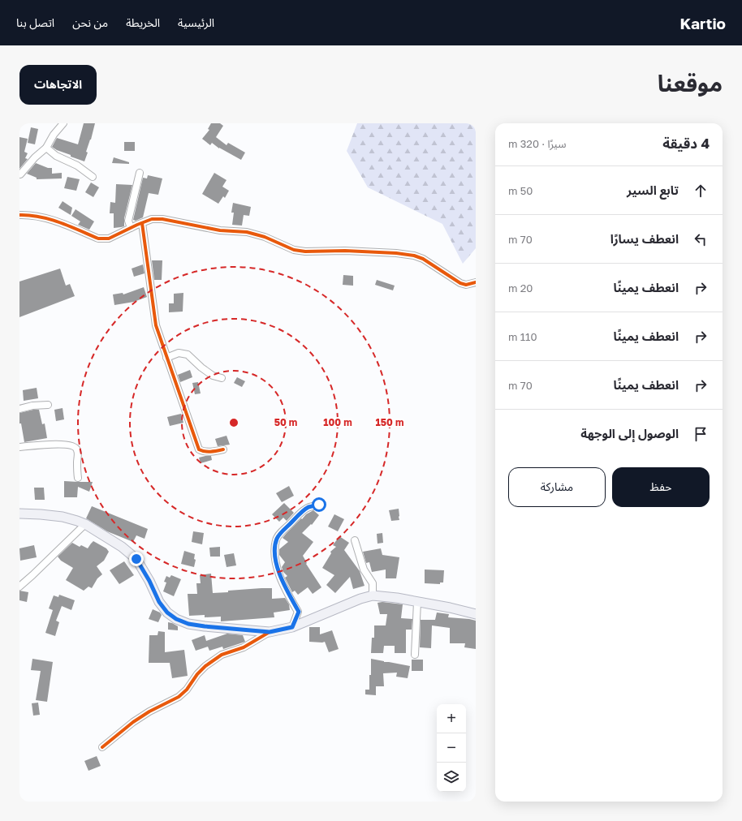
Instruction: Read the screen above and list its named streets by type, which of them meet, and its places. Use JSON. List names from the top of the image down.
{
  "page": {
    "header": "Kartio",
    "nav": [
      "الرئيسية",
      "الخريطة",
      "من نحن",
      "اتصل بنا"
    ],
    "title": "موقعنا",
    "buttons": [
      "الاتجاهات",
      ["حفظ", "مشاركة"]
    ],
    "heading": ["4 دقيقة", "سيرًا · 320 m"],
    "list": [
      ["تابع السير", "50 m"],
      ["انعطف يسارًا", "70 m"],
      ["انعطف يمينًا", "20 m"],
      ["انعطف يمينًا", "110 m"],
      ["انعطف يمينًا", "70 m"],
      "الوصول إلى الوجهة"
    ],
    "map_buttons": ["+", "−"]
  },
  "rings": ["50 m", "100 m", "150 m"]
}
